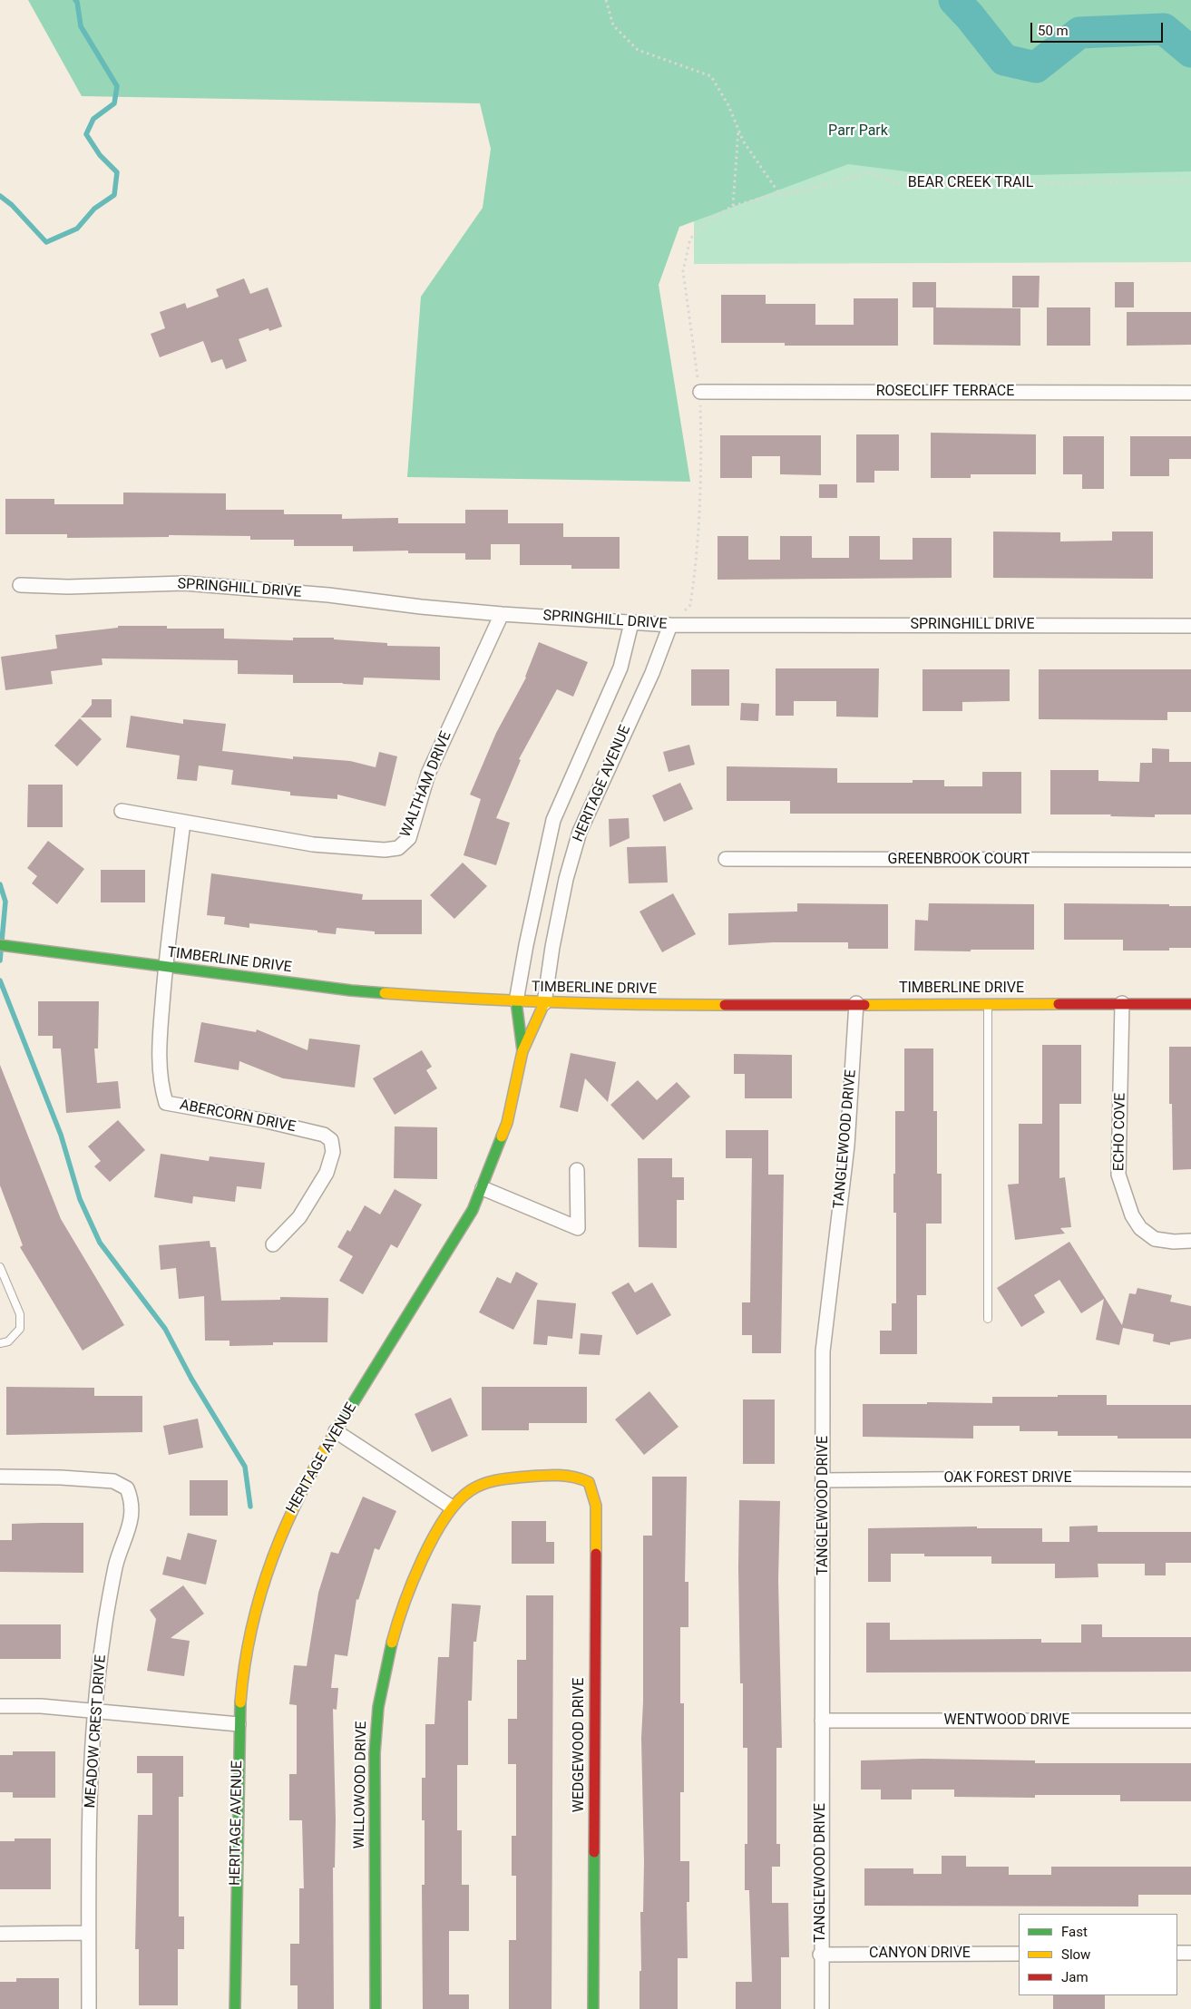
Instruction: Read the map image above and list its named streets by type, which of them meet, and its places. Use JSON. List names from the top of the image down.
{
  "streets": {
    "street": [
      "ROSECLIFF TERRACE",
      "SPRINGHILL DRIVE",
      "HERITAGE AVENUE",
      "WALTHAM DRIVE",
      "GREENBROOK COURT",
      "TIMBERLINE DRIVE",
      "ABERCORN DRIVE",
      "ECHO COVE",
      "TANGLEWOOD DRIVE",
      "OAK FOREST DRIVE",
      "WENTWOOD DRIVE",
      "MEADOW CREST DRIVE",
      "WEDGEWOOD DRIVE",
      "WILLOWOOD DRIVE",
      "CANYON DRIVE"
    ],
    "path": ["BEAR CREEK TRAIL"]
  },
  "crossings": [
    ["SPRINGHILL DRIVE", "HERITAGE AVENUE"],
    ["SPRINGHILL DRIVE", "WALTHAM DRIVE"],
    ["HERITAGE AVENUE", "TIMBERLINE DRIVE"],
    ["WALTHAM DRIVE", "ABERCORN DRIVE"],
    ["TIMBERLINE DRIVE", "ABERCORN DRIVE"],
    ["TIMBERLINE DRIVE", "ECHO COVE"],
    ["TIMBERLINE DRIVE", "TANGLEWOOD DRIVE"],
    ["TANGLEWOOD DRIVE", "OAK FOREST DRIVE"],
    ["TANGLEWOOD DRIVE", "WENTWOOD DRIVE"],
    ["TANGLEWOOD DRIVE", "CANYON DRIVE"],
    ["WEDGEWOOD DRIVE", "WILLOWOOD DRIVE"]
  ],
  "parks": ["Parr Park"],
  "legend": ["Fast", "Slow", "Jam"],
  "scale_bar": "50 m"
}
